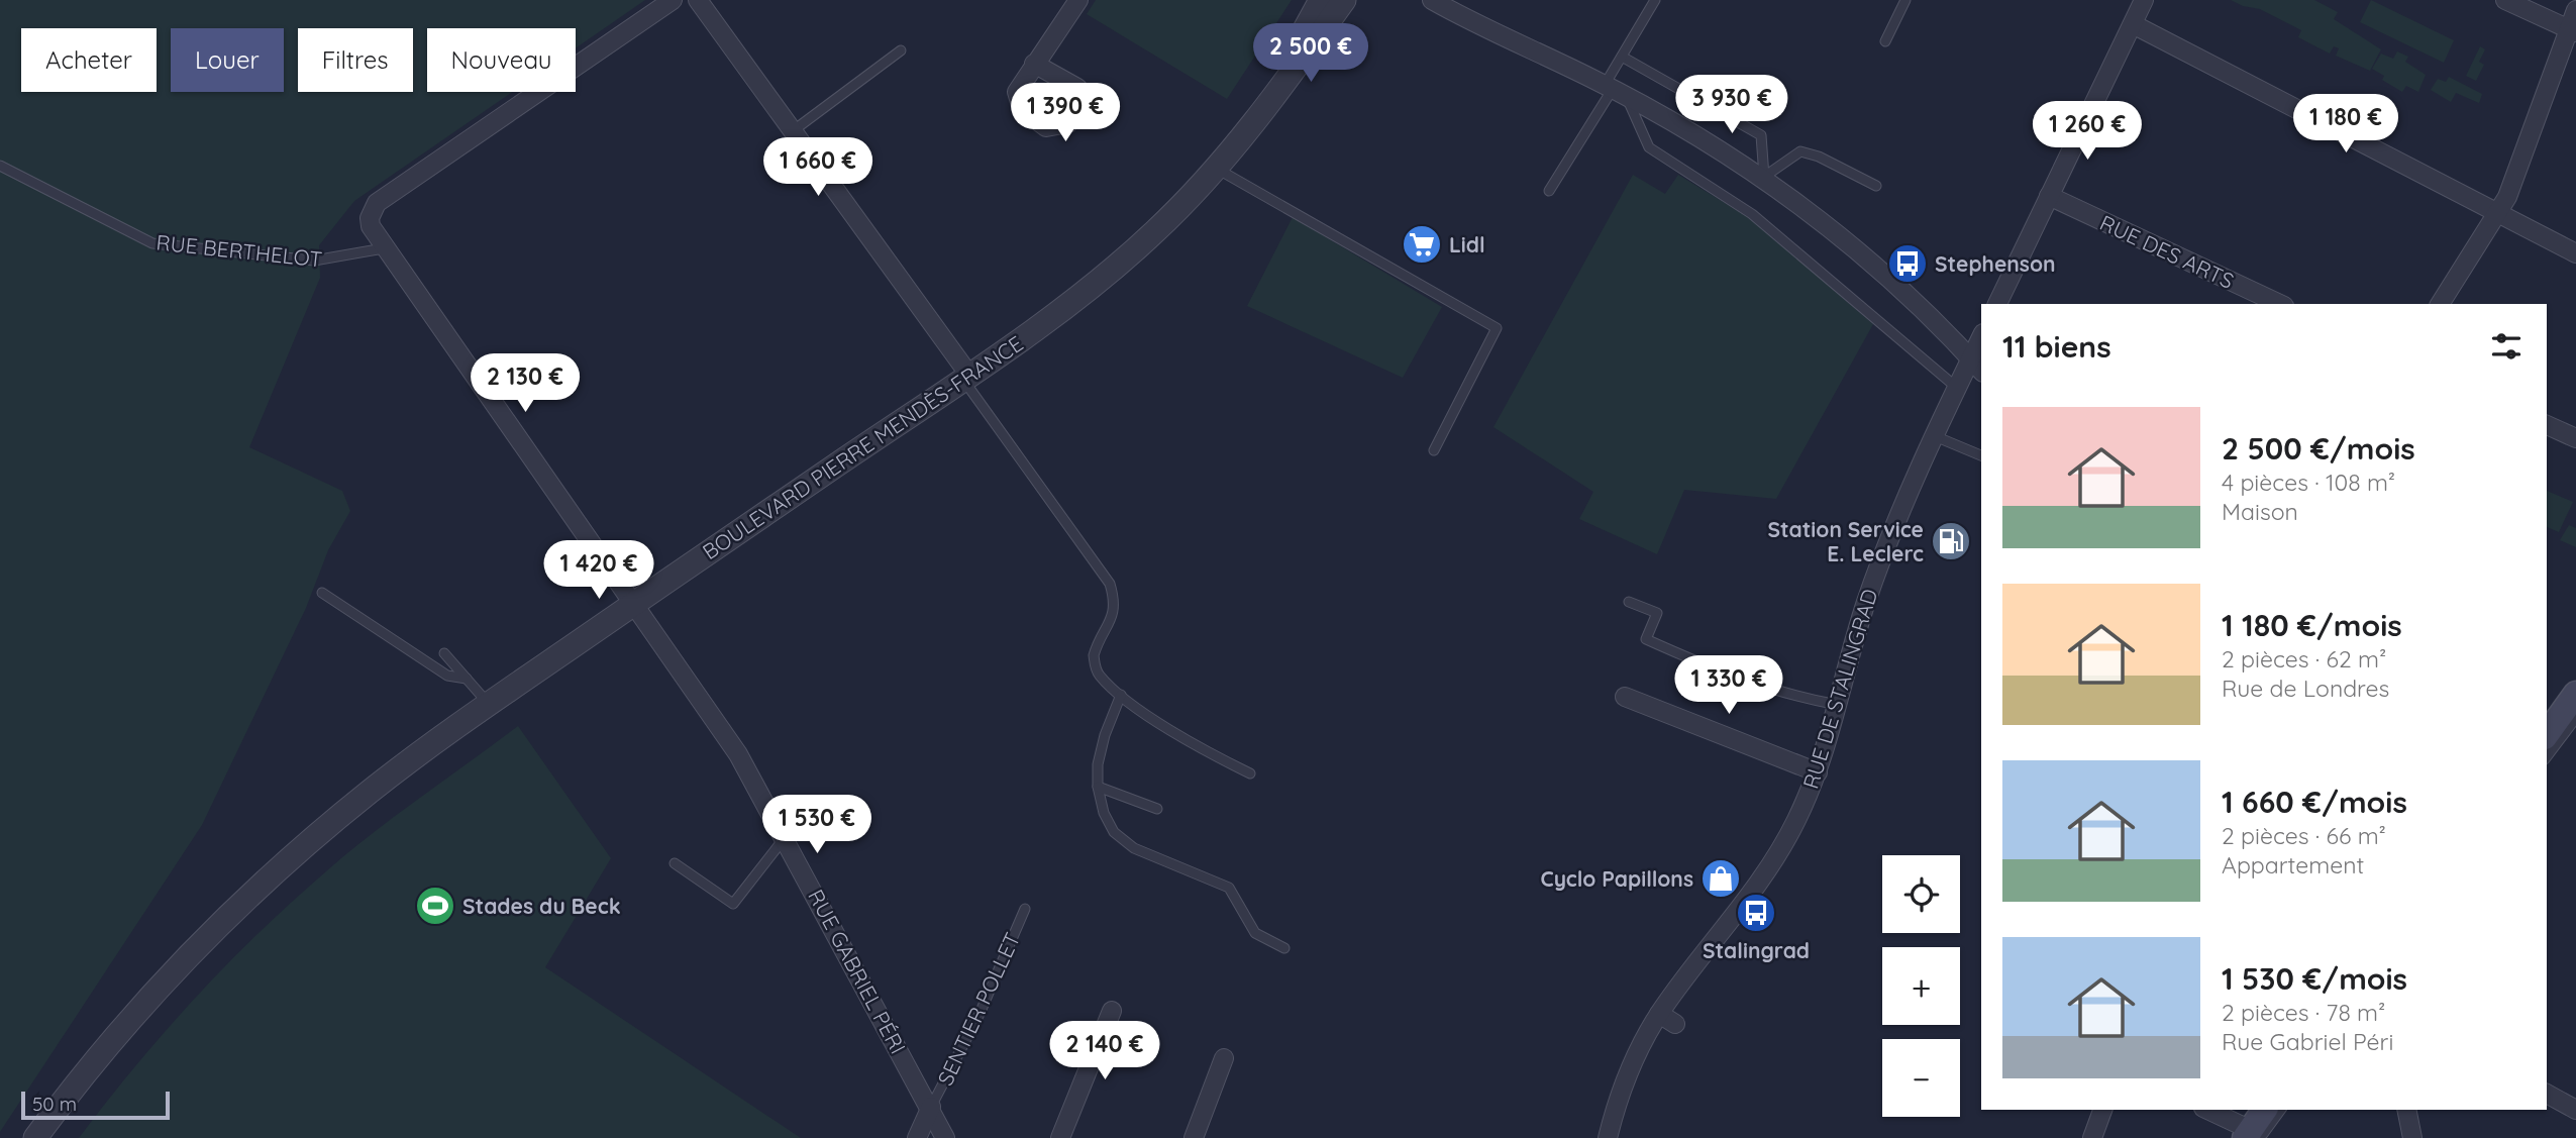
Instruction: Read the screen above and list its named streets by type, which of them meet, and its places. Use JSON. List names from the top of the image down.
{
  "streets": {
    "street": [
      "RUE DES ARTS",
      "BOULEVARD PIERRE MENDÈS-FRANCE",
      "RUE DE STALINGRAD",
      "RUE GABRIEL PÉRI"
    ],
    "lane": ["RUE BERTHELOT", "SENTIER POLLET"]
  },
  "crossings": [
    ["RUE BERTHELOT", "RUE GABRIEL PÉRI"],
    ["BOULEVARD PIERRE MENDÈS-FRANCE", "RUE GABRIEL PÉRI"],
    ["RUE GABRIEL PÉRI", "SENTIER POLLET"]
  ],
  "places": {
    "supermarket": ["Lidl"],
    "bus stop": ["Stephenson", "Stalingrad"],
    "fuel station": ["Station Service E. Leclerc"],
    "shop": ["Cyclo Papillons"],
    "sports": ["Stades du Beck"]
  },
  "scale_bar": "50 m",
  "page": {
    "price": [
      "2 500 €",
      "3 930 €",
      "1 390 €",
      "1 180 €",
      "1 260 €",
      "1 660 €",
      "2 130 €",
      "1 420 €",
      "1 330 €",
      "1 530 €",
      "2 140 €"
    ],
    "chip": [
      "Acheter",
      "Louer",
      "Filtres",
      "Nouveau"
    ],
    "heading": "11 biens",
    "list": [
      {
        "name": "2 500 €/mois",
        "note": "4 pièces · 108 m² · Maison"
      },
      {
        "name": "1 180 €/mois",
        "note": "2 pièces · 62 m² · Rue de Londres"
      },
      {
        "name": "1 660 €/mois",
        "note": "2 pièces · 66 m² · Appartement"
      },
      {
        "name": "1 530 €/mois",
        "note": "2 pièces · 78 m² · Rue Gabriel Péri"
      }
    ],
    "map_buttons": ["+", "−"],
    "scale": "50 m"
  }
}
